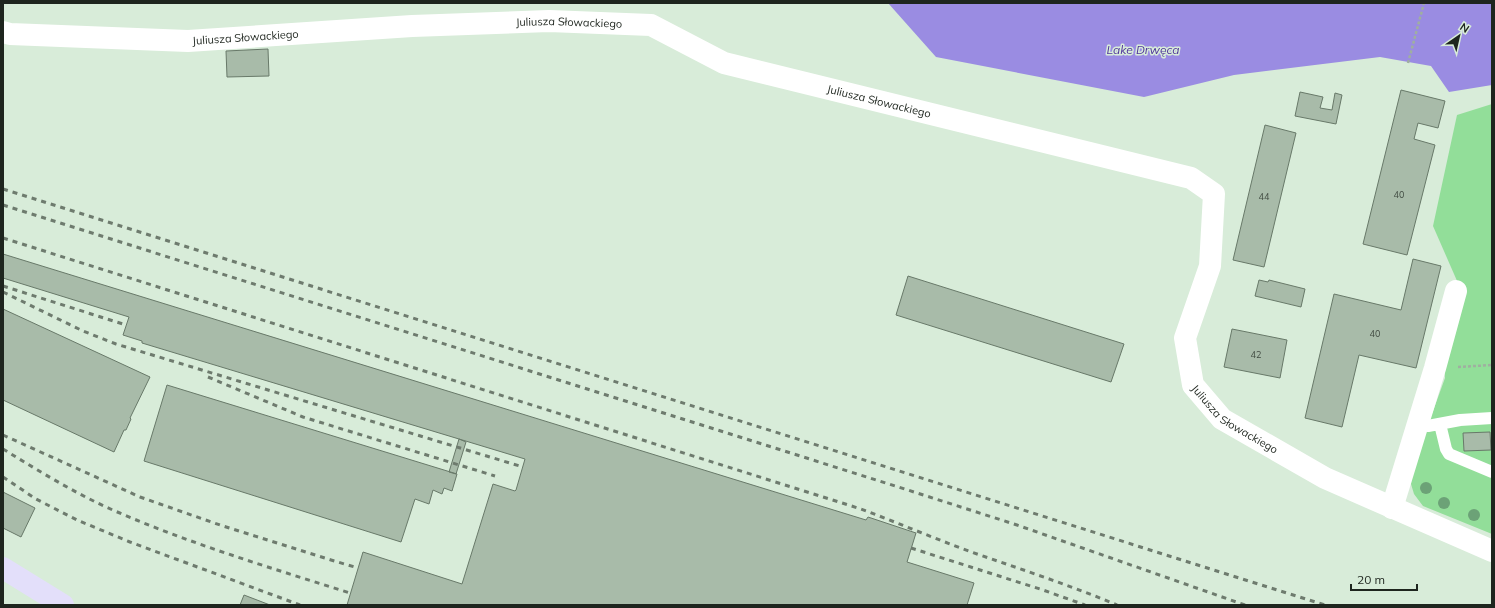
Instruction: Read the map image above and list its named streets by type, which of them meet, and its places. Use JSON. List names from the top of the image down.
{
  "streets": {
    "street": ["Juliusza Słowackiego"]
  },
  "water": ["Lake Drwęca"],
  "house_numbers": [
    "40",
    "44",
    "40",
    "42"
  ],
  "scale_bar": "20 m",
  "north": "top right"
}
